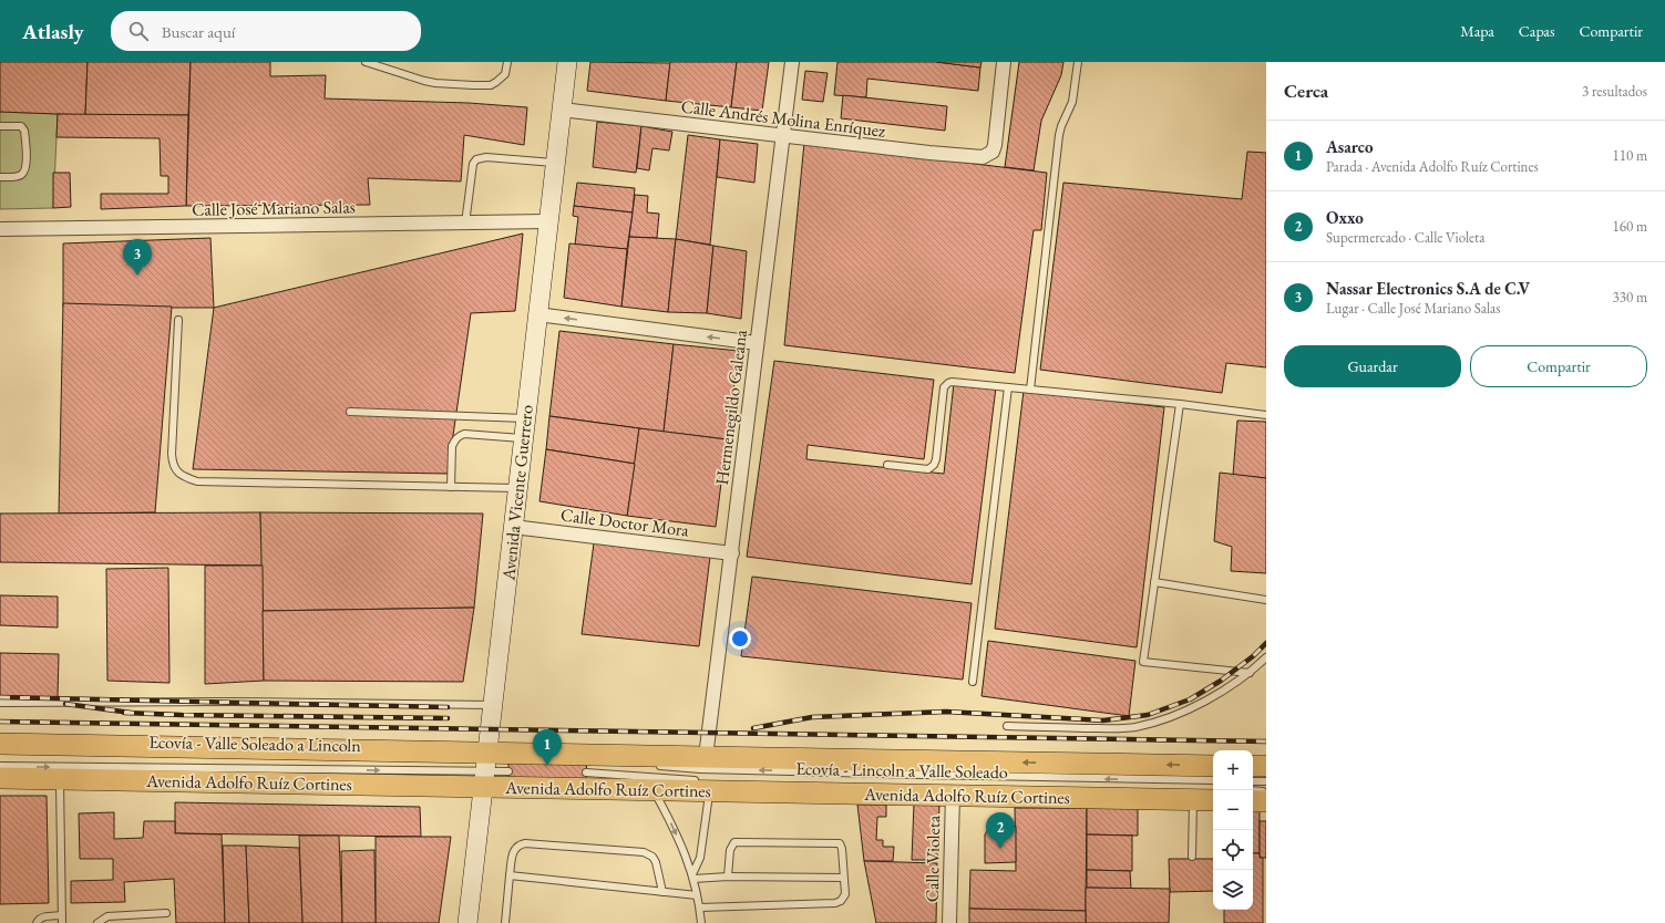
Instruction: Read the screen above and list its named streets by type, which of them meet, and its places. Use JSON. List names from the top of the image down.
{
  "streets": {
    "main road": ["Avenida Vicente Guerrero", "Avenida Adolfo Ruíz Cortines"],
    "street": [
      "Calle Andrés Molina Enríquez",
      "Calle José Mariano Salas",
      "Hermenegildo Galeana",
      "Calle Doctor Mora",
      "Calle Violeta"
    ]
  },
  "crossings": [
    ["Calle Andrés Molina Enríquez", "Hermenegildo Galeana"],
    ["Calle Andrés Molina Enríquez", "Avenida Vicente Guerrero"],
    ["Calle José Mariano Salas", "Avenida Vicente Guerrero"],
    ["Hermenegildo Galeana", "Calle Doctor Mora"],
    ["Hermenegildo Galeana", "Avenida Adolfo Ruíz Cortines"],
    ["Avenida Vicente Guerrero", "Calle Doctor Mora"],
    ["Avenida Vicente Guerrero", "Avenida Adolfo Ruíz Cortines"],
    ["Avenida Adolfo Ruíz Cortines", "Calle Violeta"]
  ],
  "page": {
    "header": "Atlasly",
    "search": "Buscar aquí",
    "nav": ["Mapa", "Capas", "Compartir"],
    "heading": ["Cerca", "3 resultados"],
    "list": [
      {
        "mark": "1",
        "name": "Asarco",
        "note": "Parada · Avenida Adolfo Ruíz Cortines",
        "value": "110 m"
      },
      {
        "mark": "2",
        "name": "Oxxo",
        "note": "Supermercado · Calle Violeta",
        "value": "160 m"
      },
      {
        "mark": "3",
        "name": "Nassar Electronics S.A de C.V",
        "note": "Lugar · Calle José Mariano Salas",
        "value": "330 m"
      }
    ],
    "pins": ["3", "1", "2"],
    "buttons": ["Guardar", "Compartir"],
    "map_buttons": ["+", "−"]
  }
}
